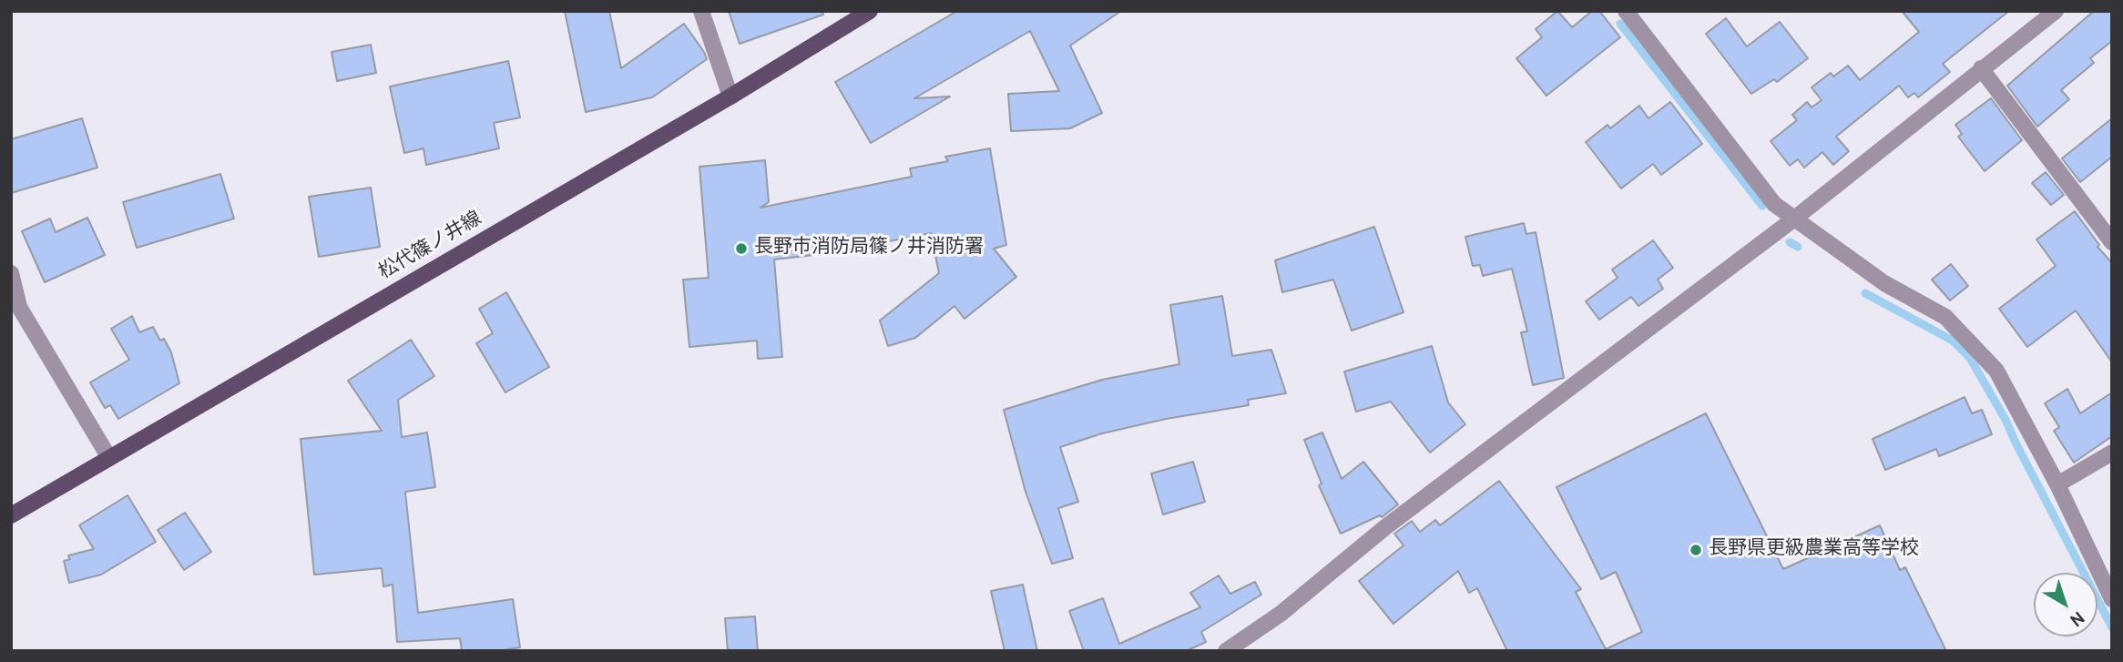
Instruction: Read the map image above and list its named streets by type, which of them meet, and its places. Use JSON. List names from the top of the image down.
{
  "streets": {
    "main road": ["松代篠ノ井線"]
  },
  "places": ["長野市消防局篠ノ井消防署", "長野県更級農業高等学校"],
  "north": "bottom right"
}
